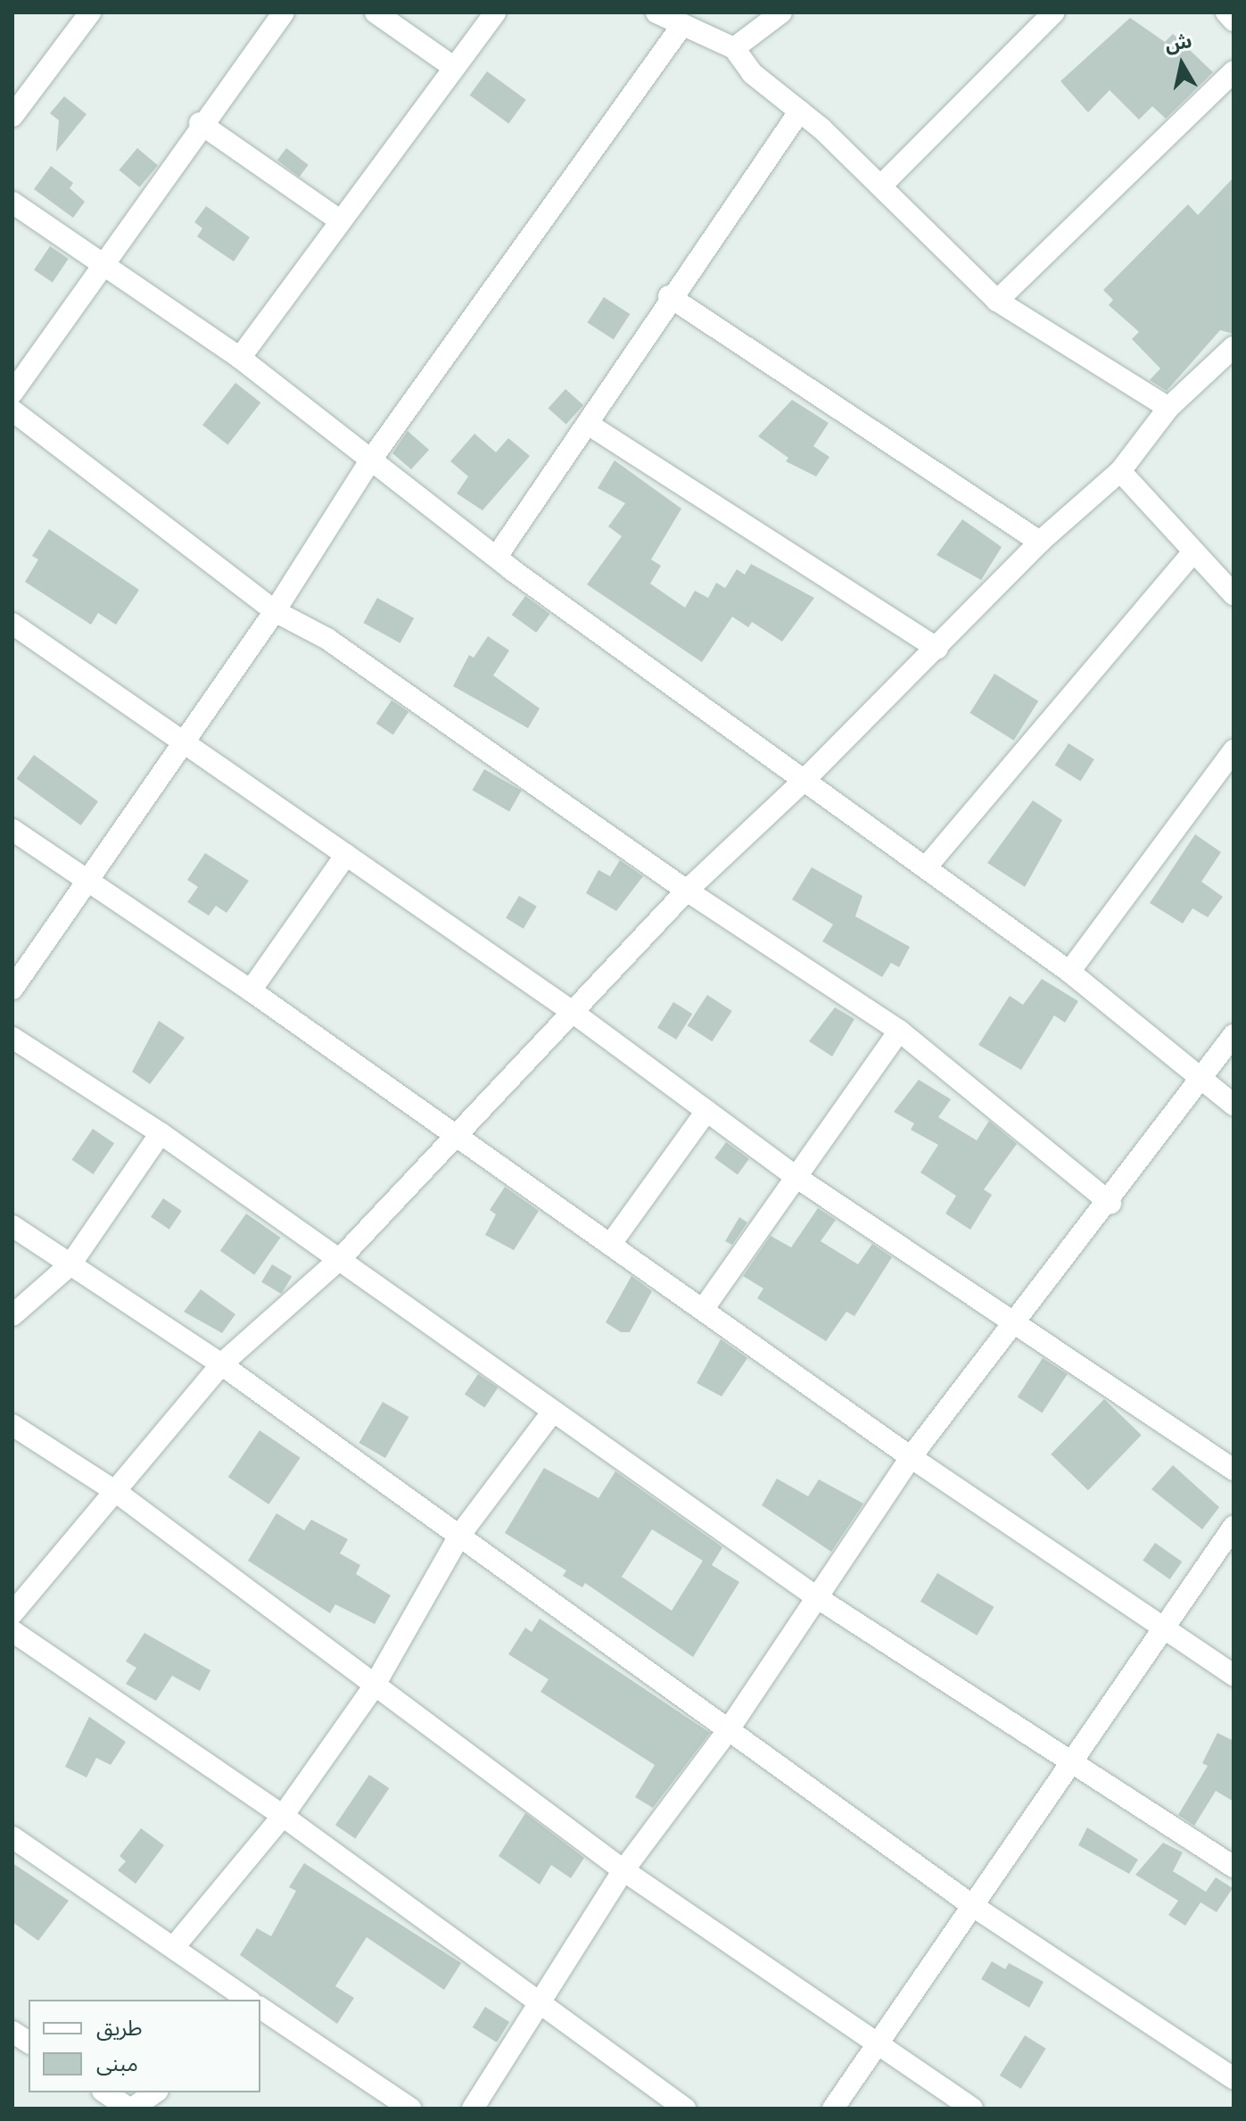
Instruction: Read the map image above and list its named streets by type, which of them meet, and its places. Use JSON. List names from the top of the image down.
{
  "legend": ["طريق", "مبنى"],
  "north": "top"
}
